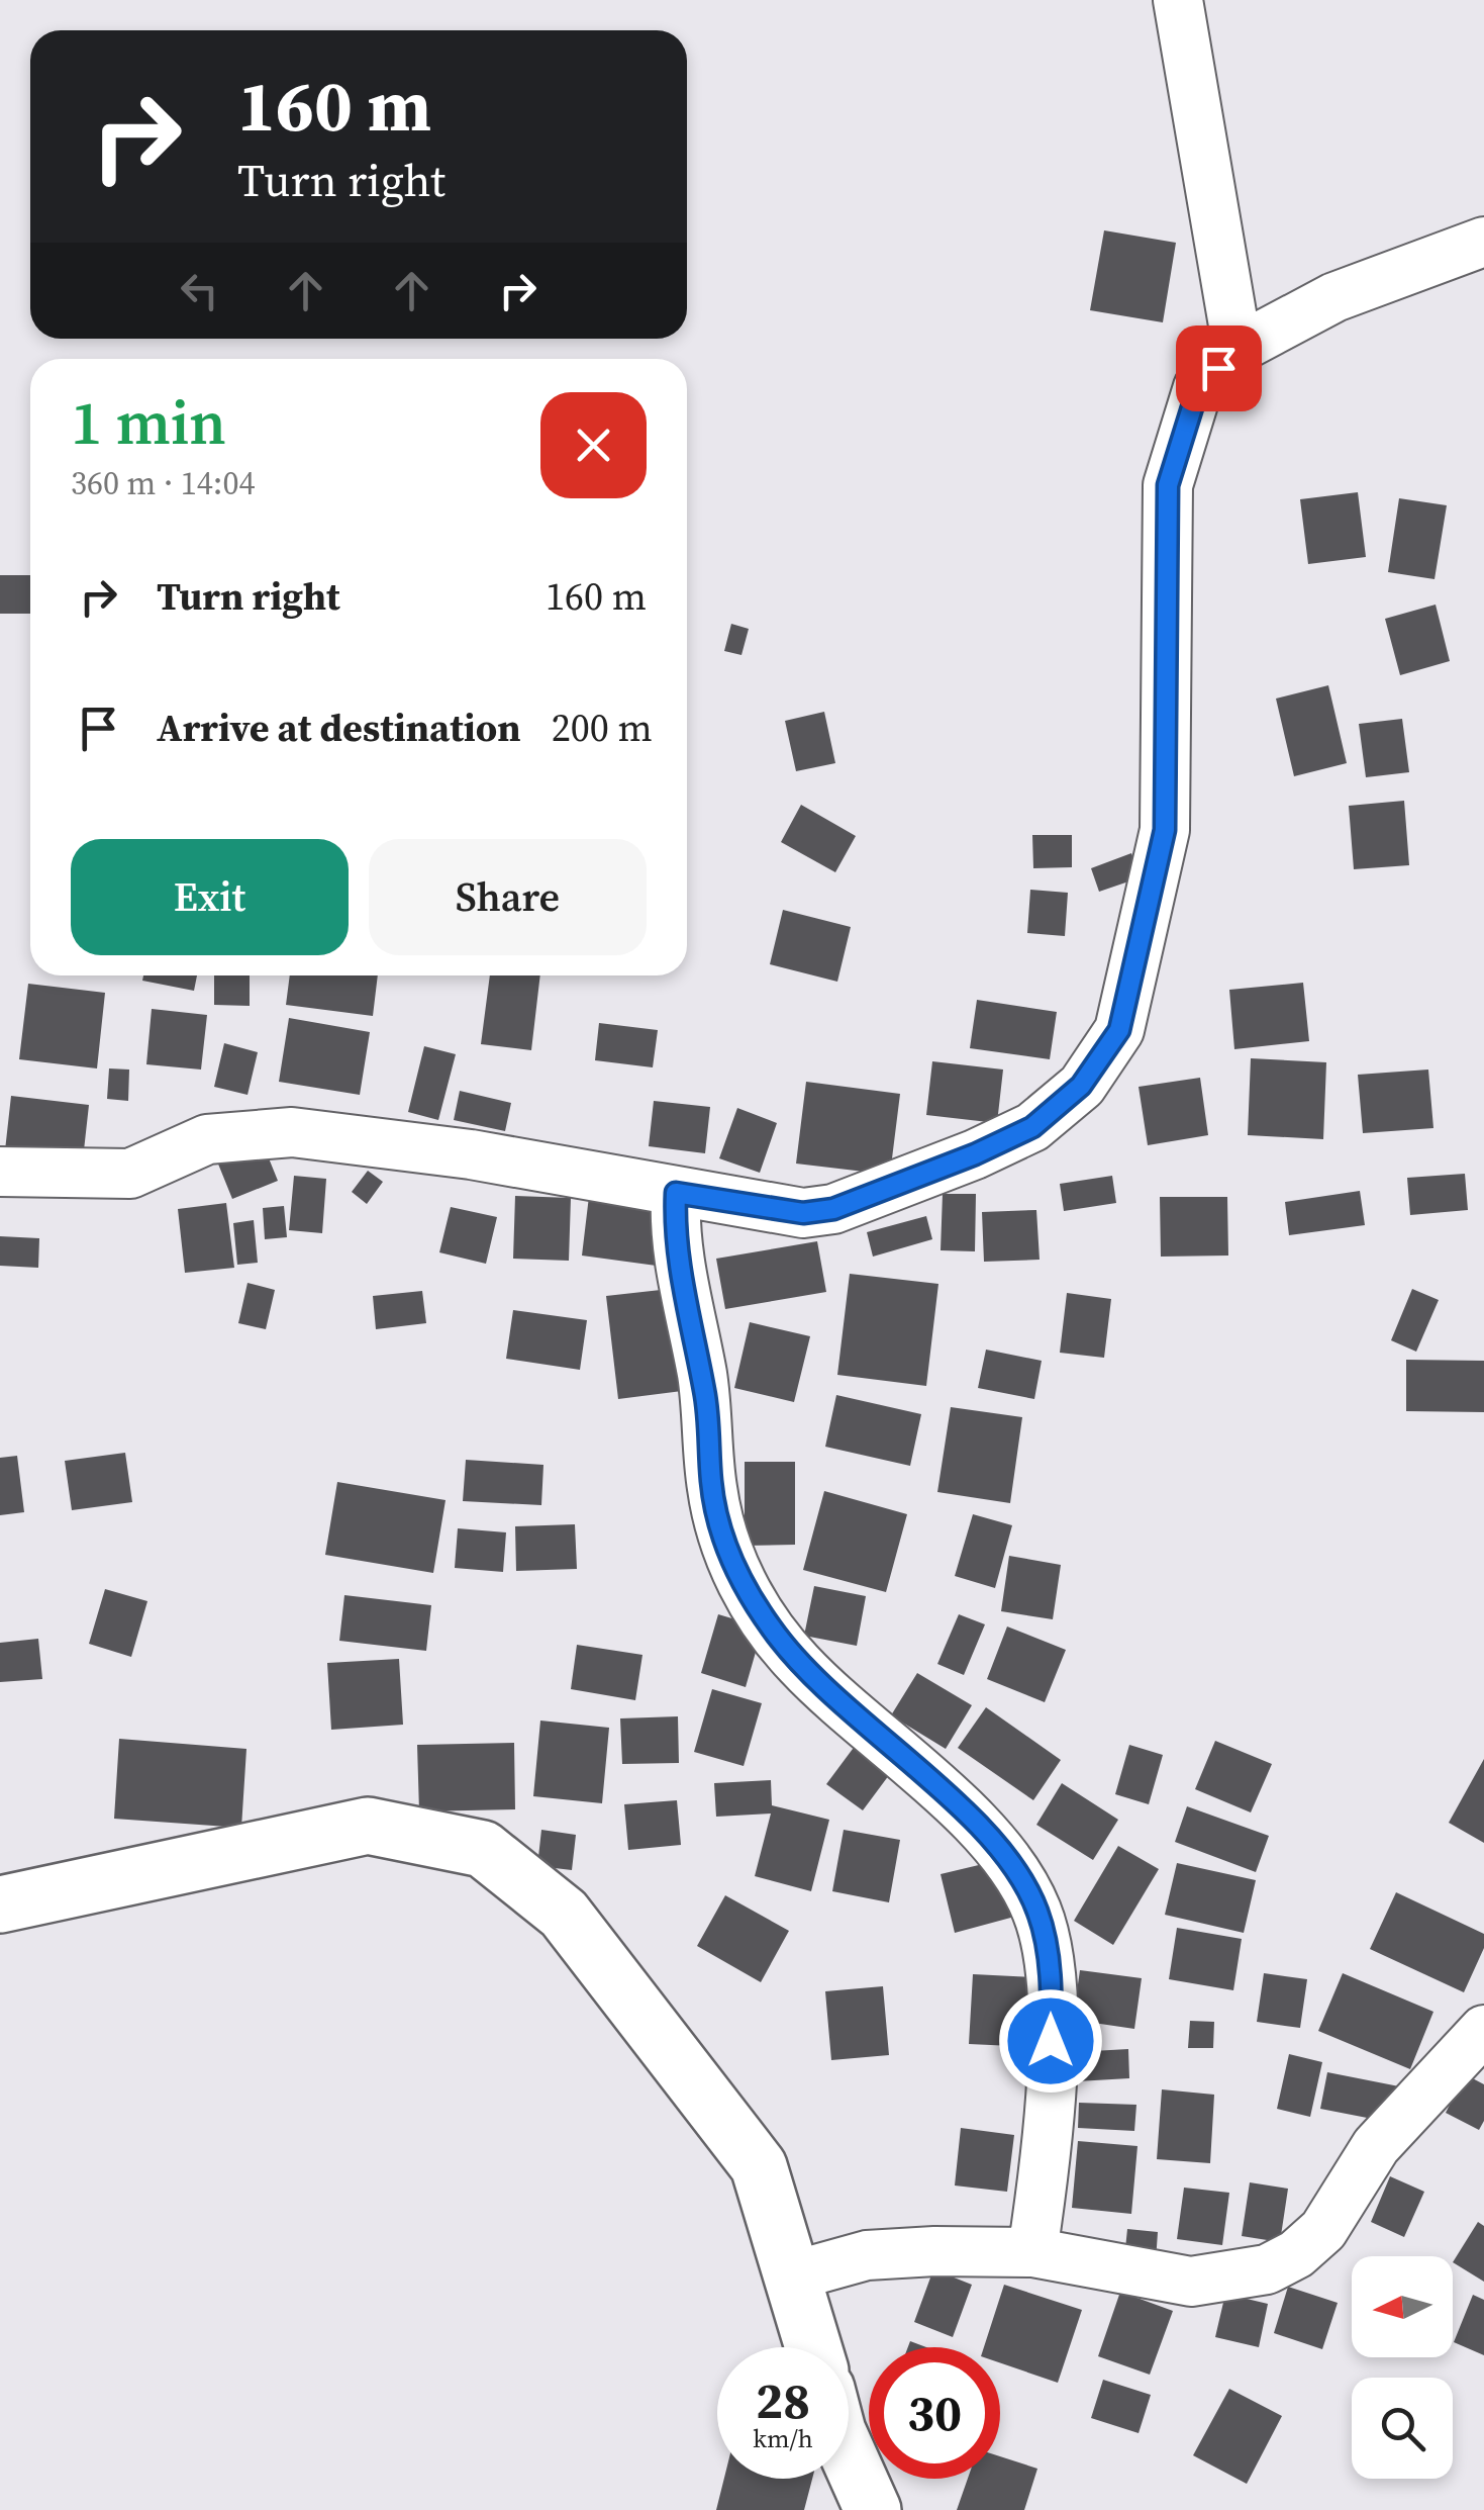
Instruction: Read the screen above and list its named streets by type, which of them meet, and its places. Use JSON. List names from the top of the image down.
{
  "north": "left",
  "page": {
    "turn": ["160 m", "Turn right"],
    "heading": ["1 min", "360 m · 14:04"],
    "list": [
      {
        "name": "Turn right",
        "value": "160 m"
      },
      {
        "name": "Arrive at destination",
        "value": "200 m"
      }
    ],
    "buttons": ["Exit", "Share"],
    "speed": "28 km/h",
    "limit": "30"
  }
}
